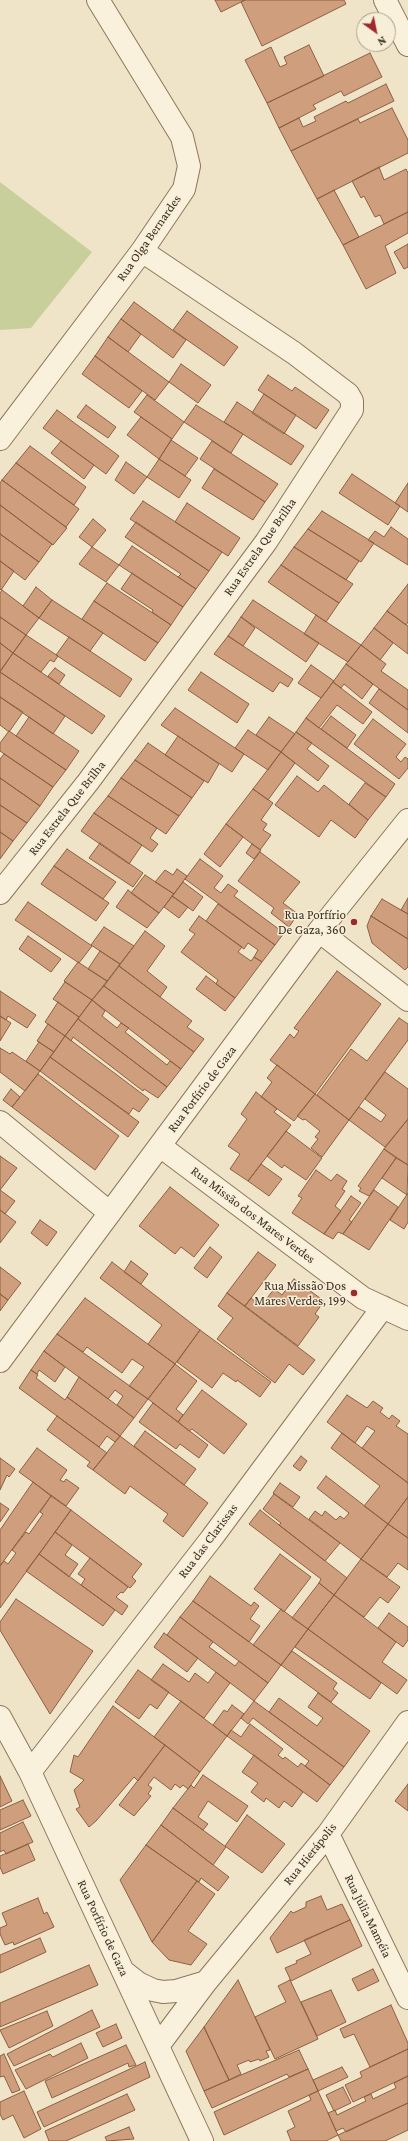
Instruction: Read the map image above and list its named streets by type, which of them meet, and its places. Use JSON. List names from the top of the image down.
{
  "streets": {
    "street": [
      "Rua Olga Bernardes",
      "Rua Estrela Que Brilha",
      "Rua Porfírio de Gaza",
      "Rua Missão dos Mares Verdes",
      "Rua das Clarissas",
      "Rua Hierápolis",
      "Rua Júlia Maméia"
    ]
  },
  "crossings": [
    ["Rua Olga Bernardes", "Rua Estrela Que Brilha"],
    ["Rua Porfírio de Gaza", "Rua Missão dos Mares Verdes"],
    ["Rua Porfírio de Gaza", "Rua das Clarissas"],
    ["Rua Porfírio de Gaza", "Rua Hierápolis"],
    ["Rua Missão dos Mares Verdes", "Rua das Clarissas"],
    ["Rua Hierápolis", "Rua Júlia Maméia"]
  ],
  "places": ["Rua Porfírio De Gaza, 360", "Rua Missão Dos Mares Verdes, 199"],
  "north": "bottom right"
}
